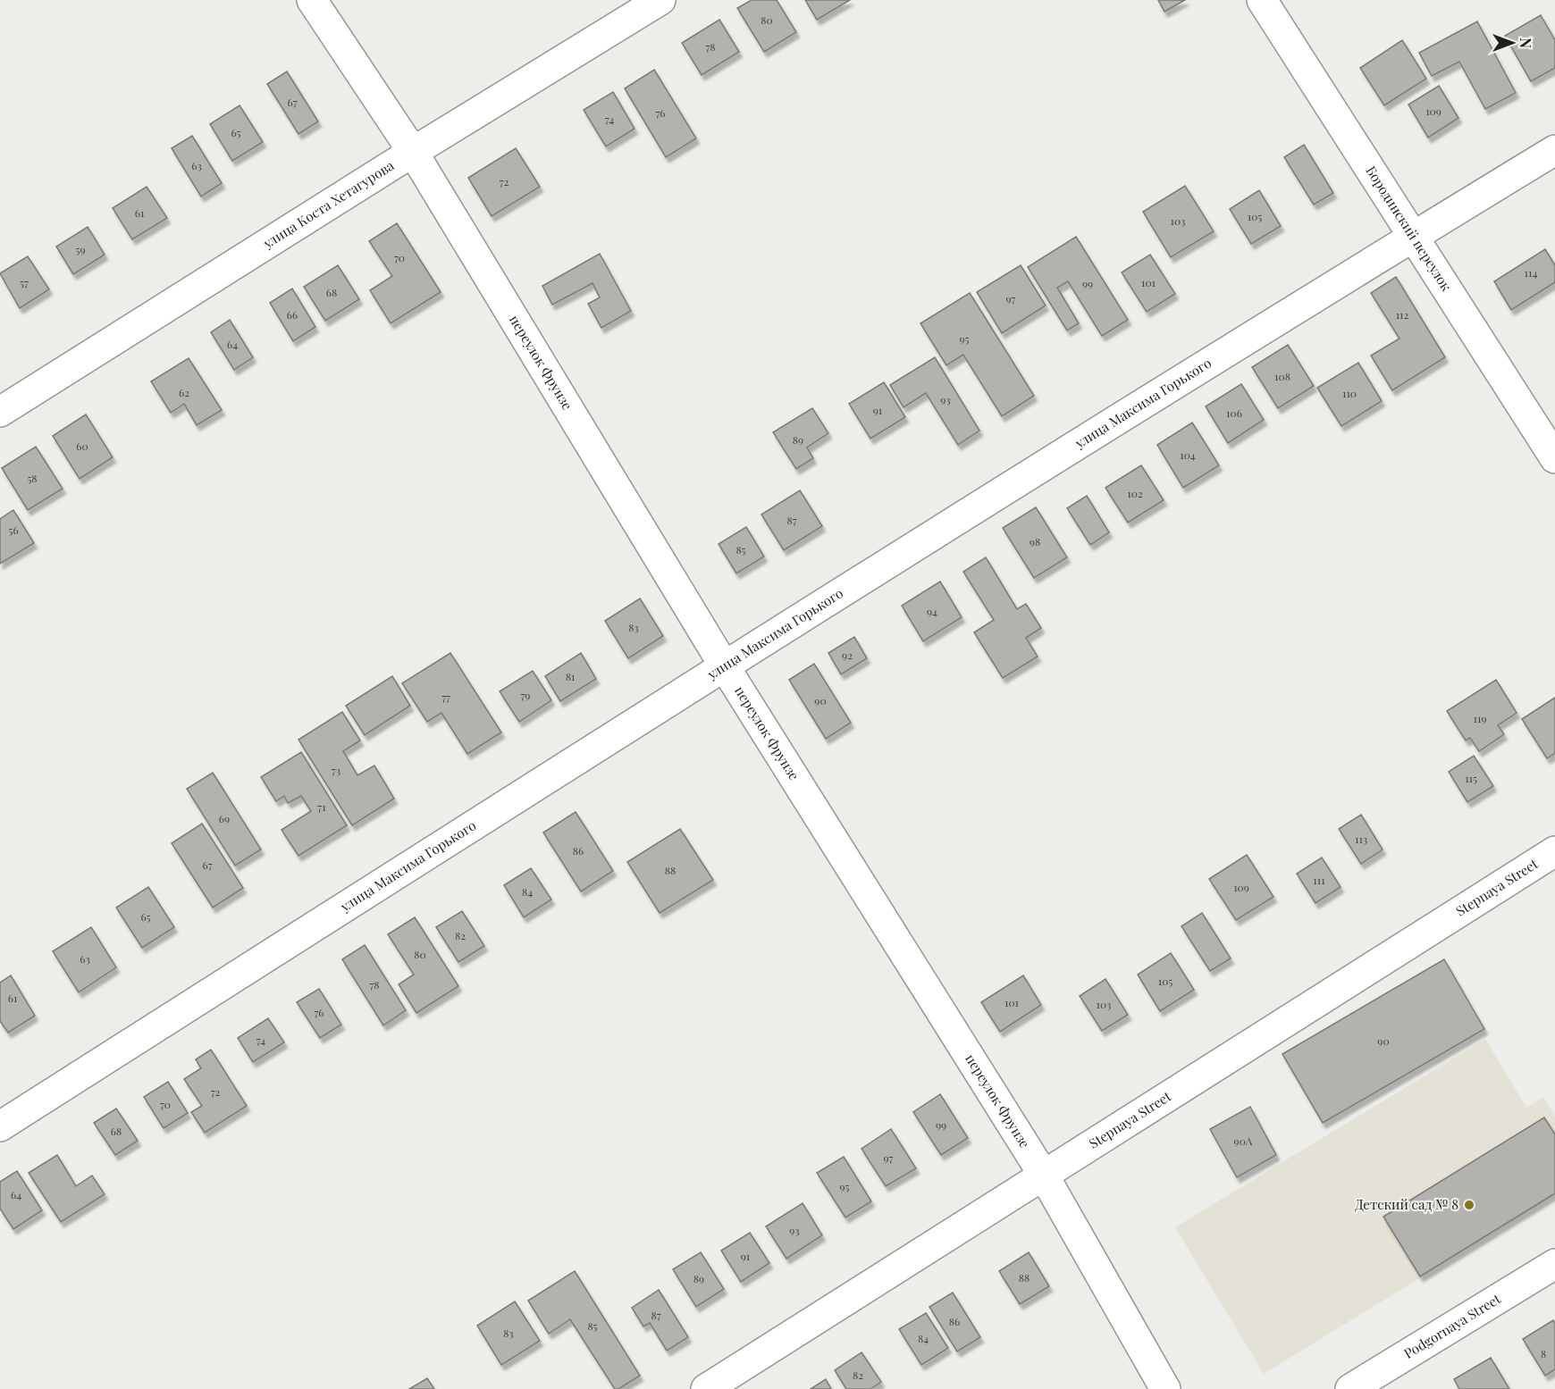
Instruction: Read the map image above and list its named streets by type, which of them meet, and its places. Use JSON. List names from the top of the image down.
{
  "streets": {
    "street": [
      "улица Коста Хетагурова",
      "Бородинский переулок",
      "переулок Фрунзе",
      "улица Максима Горького",
      "Stepnaya Street",
      "Podgornaya Street"
    ]
  },
  "crossings": [
    ["улица Коста Хетагурова", "переулок Фрунзе"],
    ["Бородинский переулок", "улица Максима Горького"],
    ["переулок Фрунзе", "улица Максима Горького"],
    ["переулок Фрунзе", "Stepnaya Street"]
  ],
  "places": ["Детский сад № 8"],
  "house_numbers": [
    "80",
    "78",
    "67",
    "109",
    "76",
    "74",
    "65",
    "63",
    "72",
    "61",
    "105",
    "103",
    "59",
    "70",
    "114",
    "57",
    "101",
    "99",
    "68",
    "97",
    "66",
    "112",
    "95",
    "64",
    "108",
    "62",
    "110",
    "93",
    "91",
    "106",
    "89",
    "60",
    "104",
    "58",
    "102",
    "87",
    "56",
    "98",
    "85",
    "94",
    "83",
    "92",
    "81",
    "79",
    "77",
    "90",
    "119",
    "73",
    "115",
    "71",
    "69",
    "113",
    "86",
    "67",
    "88",
    "111",
    "109",
    "84",
    "65",
    "82",
    "80",
    "63",
    "105",
    "78",
    "61",
    "101",
    "103",
    "76",
    "74",
    "90",
    "72",
    "70",
    "99",
    "68",
    "90А",
    "97",
    "95",
    "64",
    "93",
    "91",
    "88",
    "89",
    "87",
    "86",
    "85",
    "83",
    "84",
    "8",
    "82"
  ],
  "north": "right"
}
